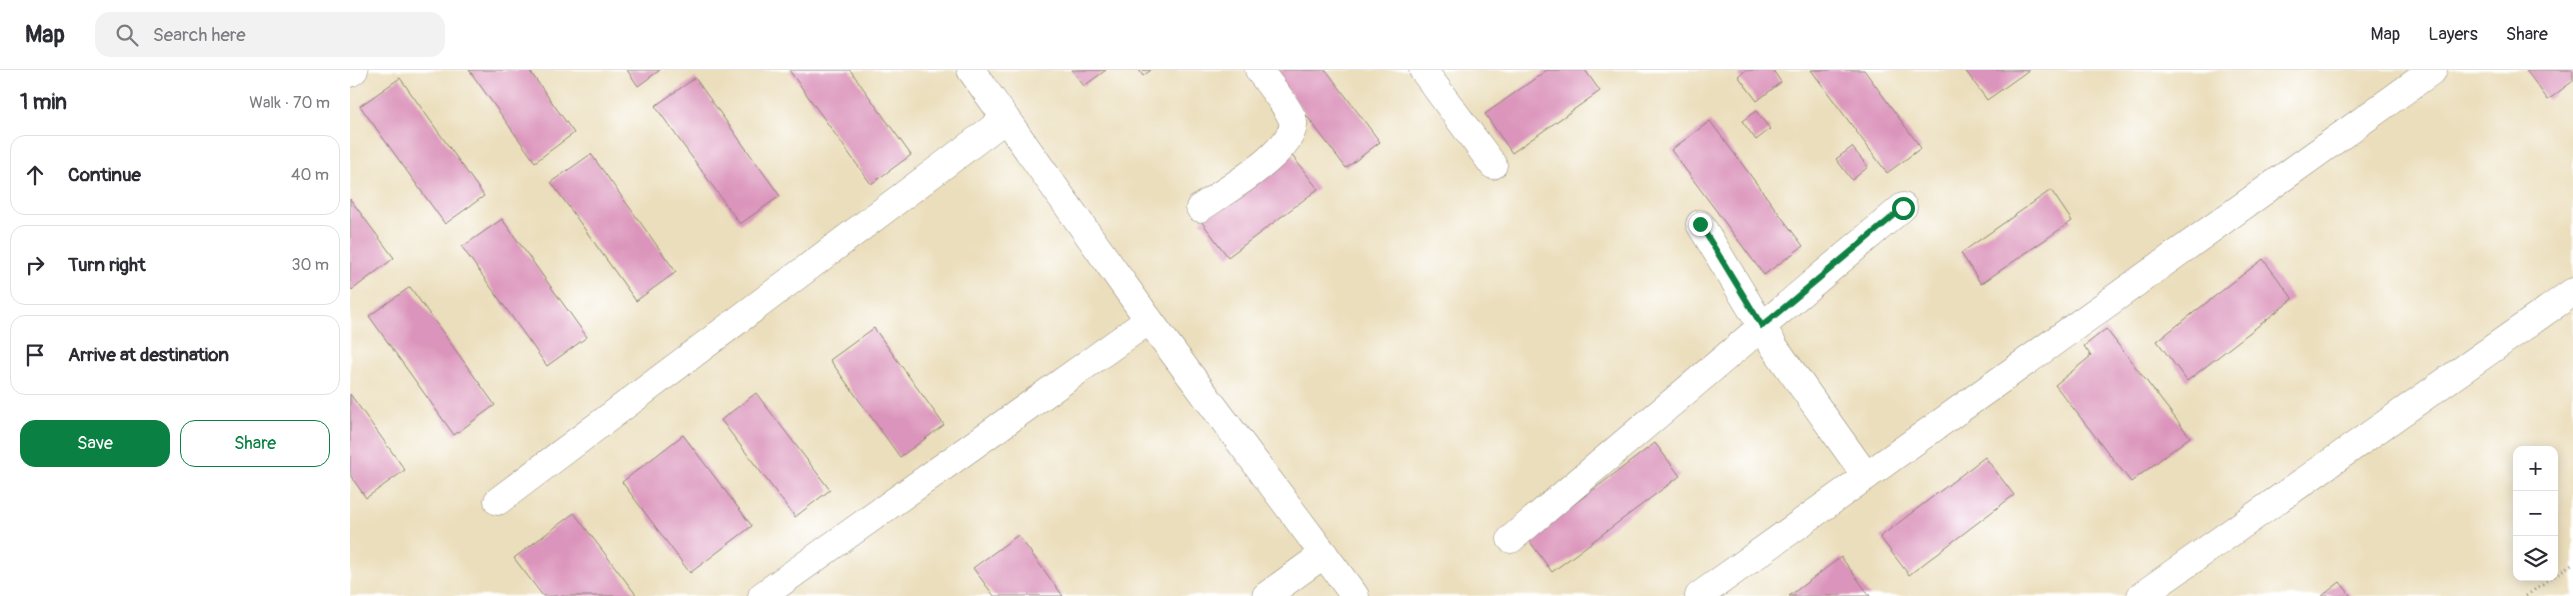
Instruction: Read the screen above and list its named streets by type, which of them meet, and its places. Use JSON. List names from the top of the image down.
{
  "page": {
    "header": "Map",
    "search": "Search here",
    "nav": ["Map", "Layers", "Share"],
    "heading": ["1 min", "Walk · 70 m"],
    "list": [
      ["Continue", "40 m"],
      ["Turn right", "30 m"],
      "Arrive at destination"
    ],
    "buttons": ["Save", "Share"],
    "map_buttons": ["+", "−"]
  }
}
